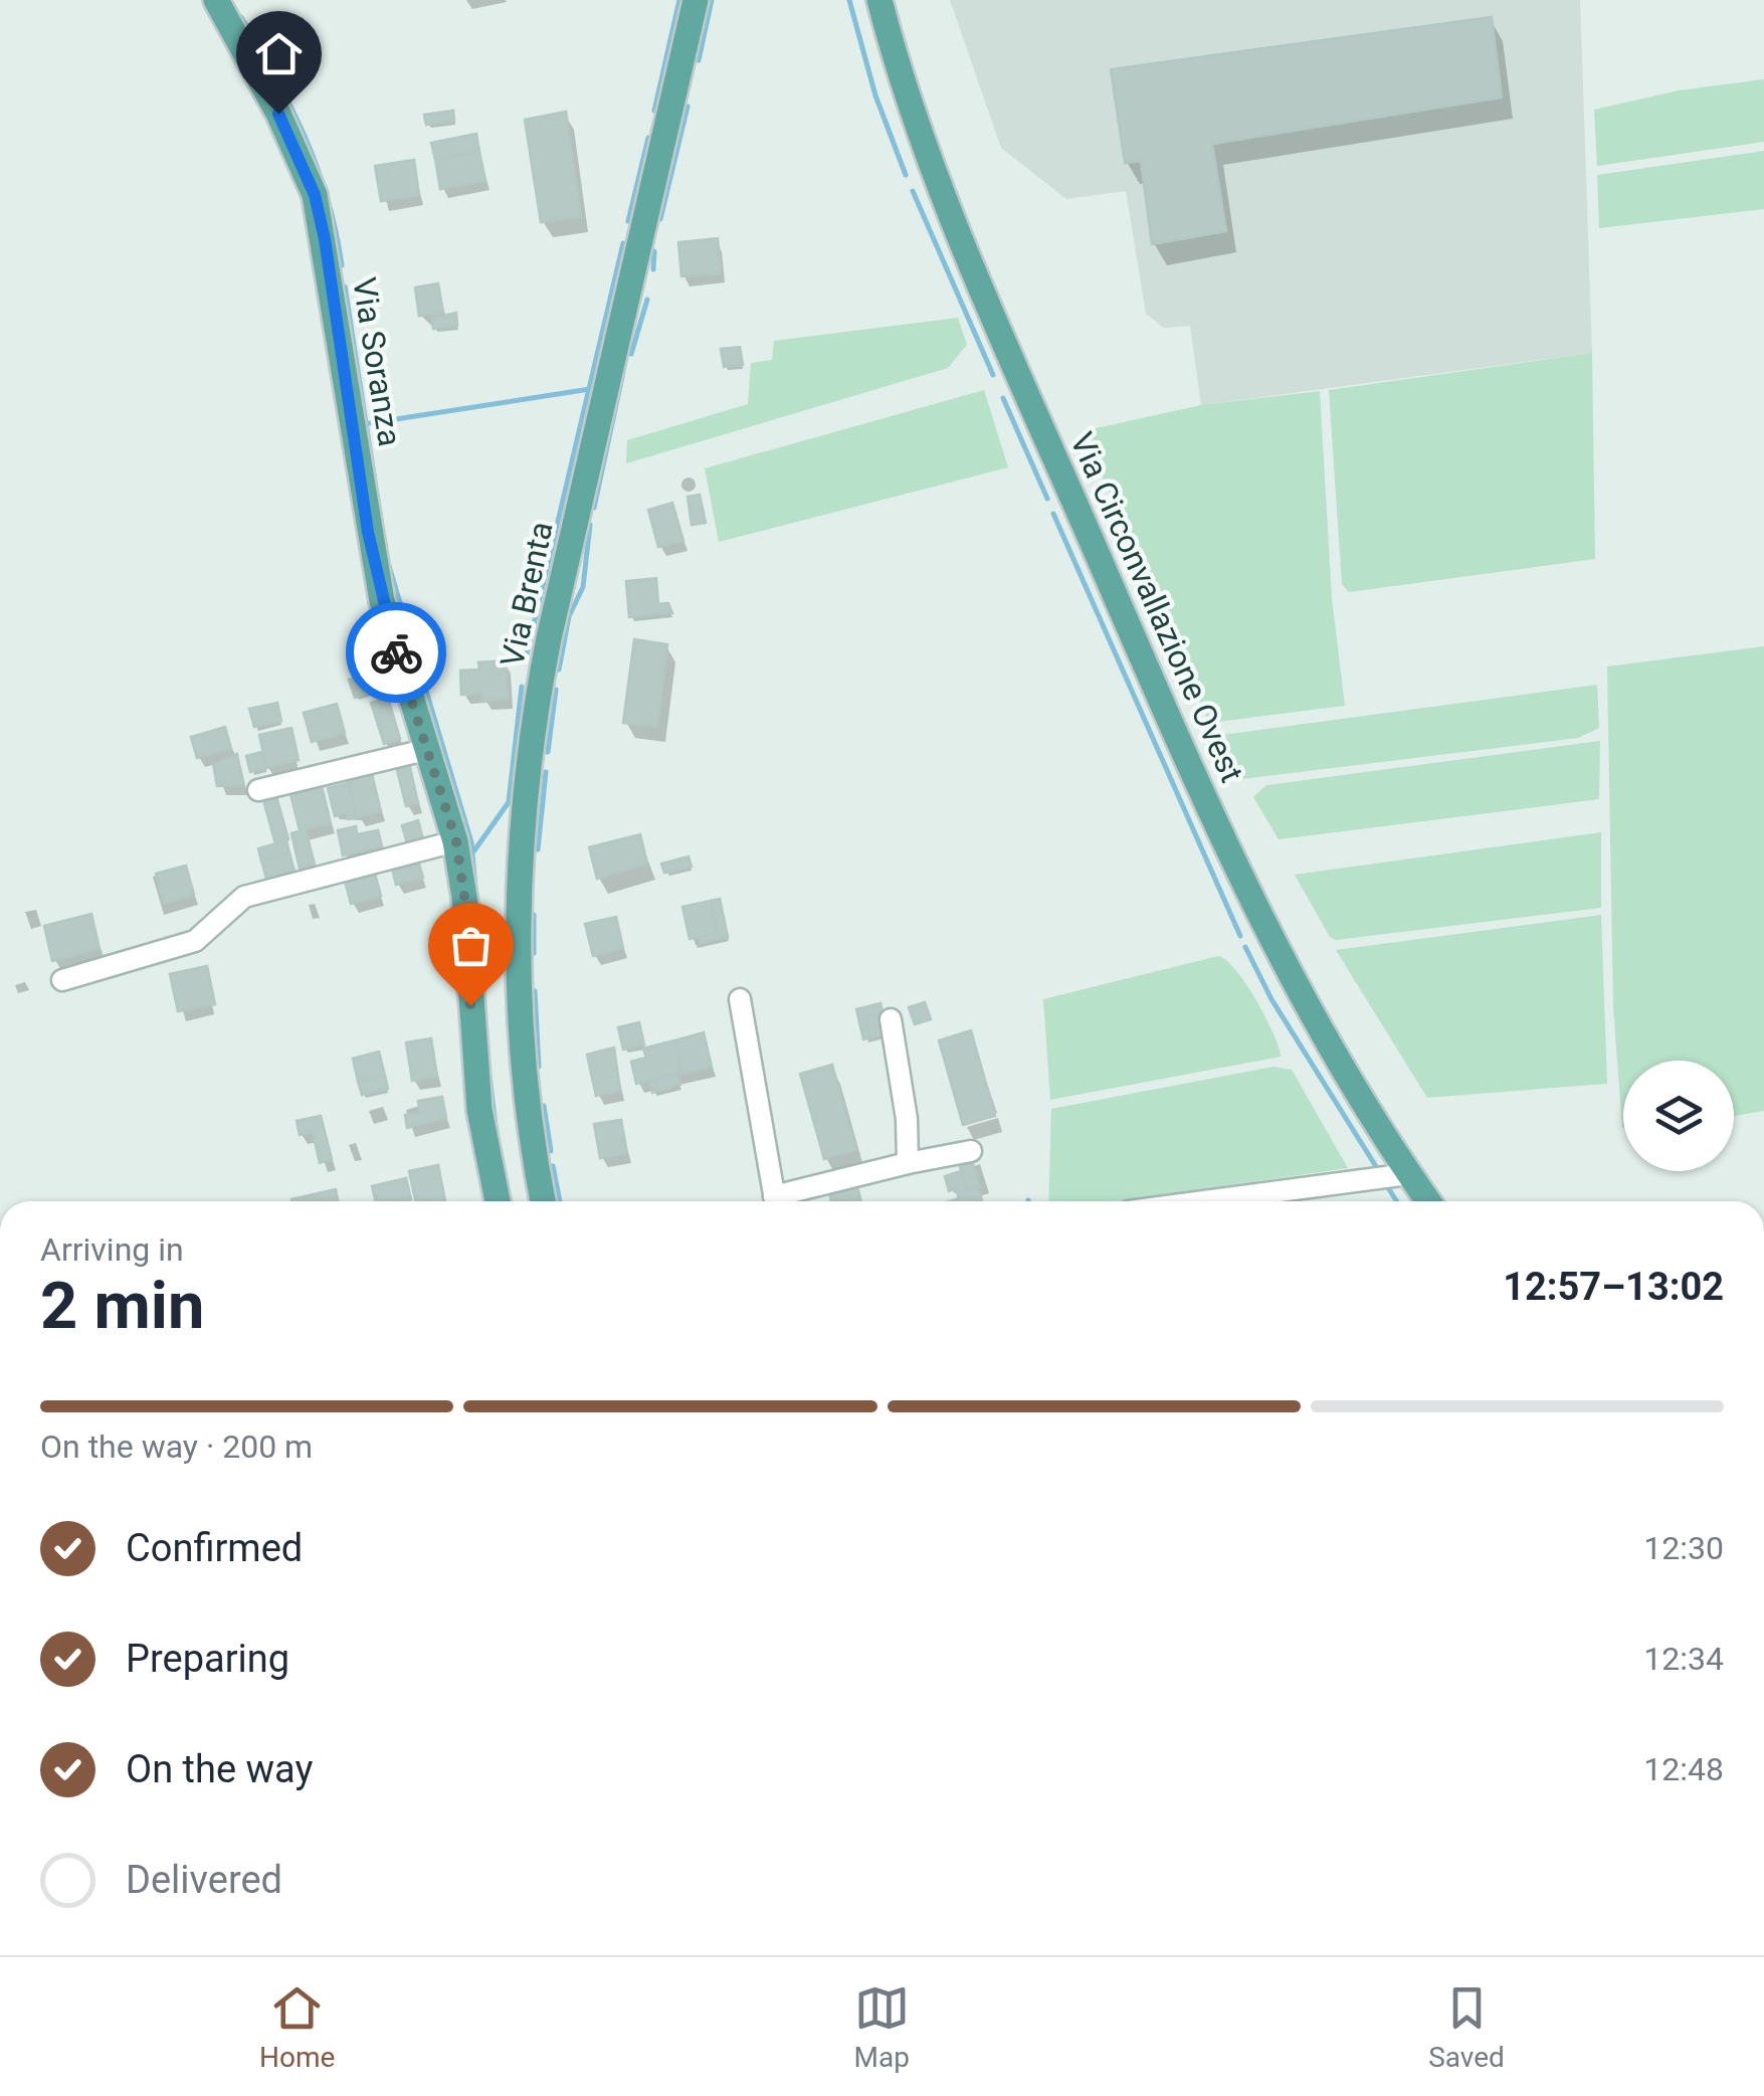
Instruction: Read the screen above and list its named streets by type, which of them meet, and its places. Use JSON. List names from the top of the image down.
{
  "streets": {
    "main road": ["Via Soranza", "Via Brenta", "Via Circonvallazione Ovest"]
  },
  "page": {
    "heading": ["2 min", "Arriving in", "12:57–13:02"],
    "bar": "On the way · 200 m",
    "list": [
      ["Confirmed", "12:30"],
      ["Preparing", "12:34"],
      ["On the way", "12:48"],
      "Delivered"
    ],
    "tabs": ["Home", "Map", "Saved"]
  }
}
